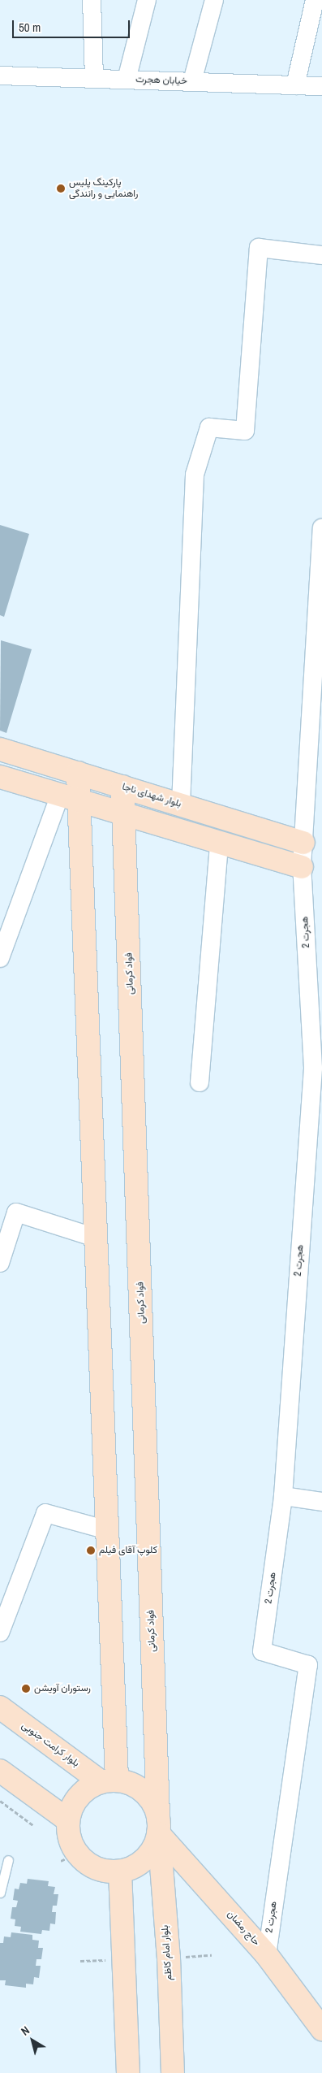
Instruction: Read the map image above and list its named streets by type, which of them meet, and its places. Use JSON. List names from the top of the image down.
{
  "streets": {
    "street": [
      "خیابان هجرت",
      "بلوار شهدای ناجا",
      "هجرت 2",
      "فواد کرمانی",
      "بلوار کرامت جنوبی",
      "حاج رمضان",
      "بلوار امام کاظم"
    ]
  },
  "crossings": [
    ["بلوار شهدای ناجا", "هجرت 2"],
    ["بلوار شهدای ناجا", "فواد کرمانی"],
    ["هجرت 2", "حاج رمضان"],
    ["فواد کرمانی", "بلوار کرامت جنوبی"],
    ["فواد کرمانی", "حاج رمضان"],
    ["فواد کرمانی", "بلوار امام کاظم"],
    ["بلوار کرامت جنوبی", "حاج رمضان"],
    ["بلوار کرامت جنوبی", "بلوار امام کاظم"],
    ["حاج رمضان", "بلوار امام کاظم"]
  ],
  "places": ["پارکینگ پلیس راهنمایی و رانندگی", "کلوپ آقای فیلم", "رستوران آویشن"],
  "scale_bar": "50 m",
  "north": "top left"
}
